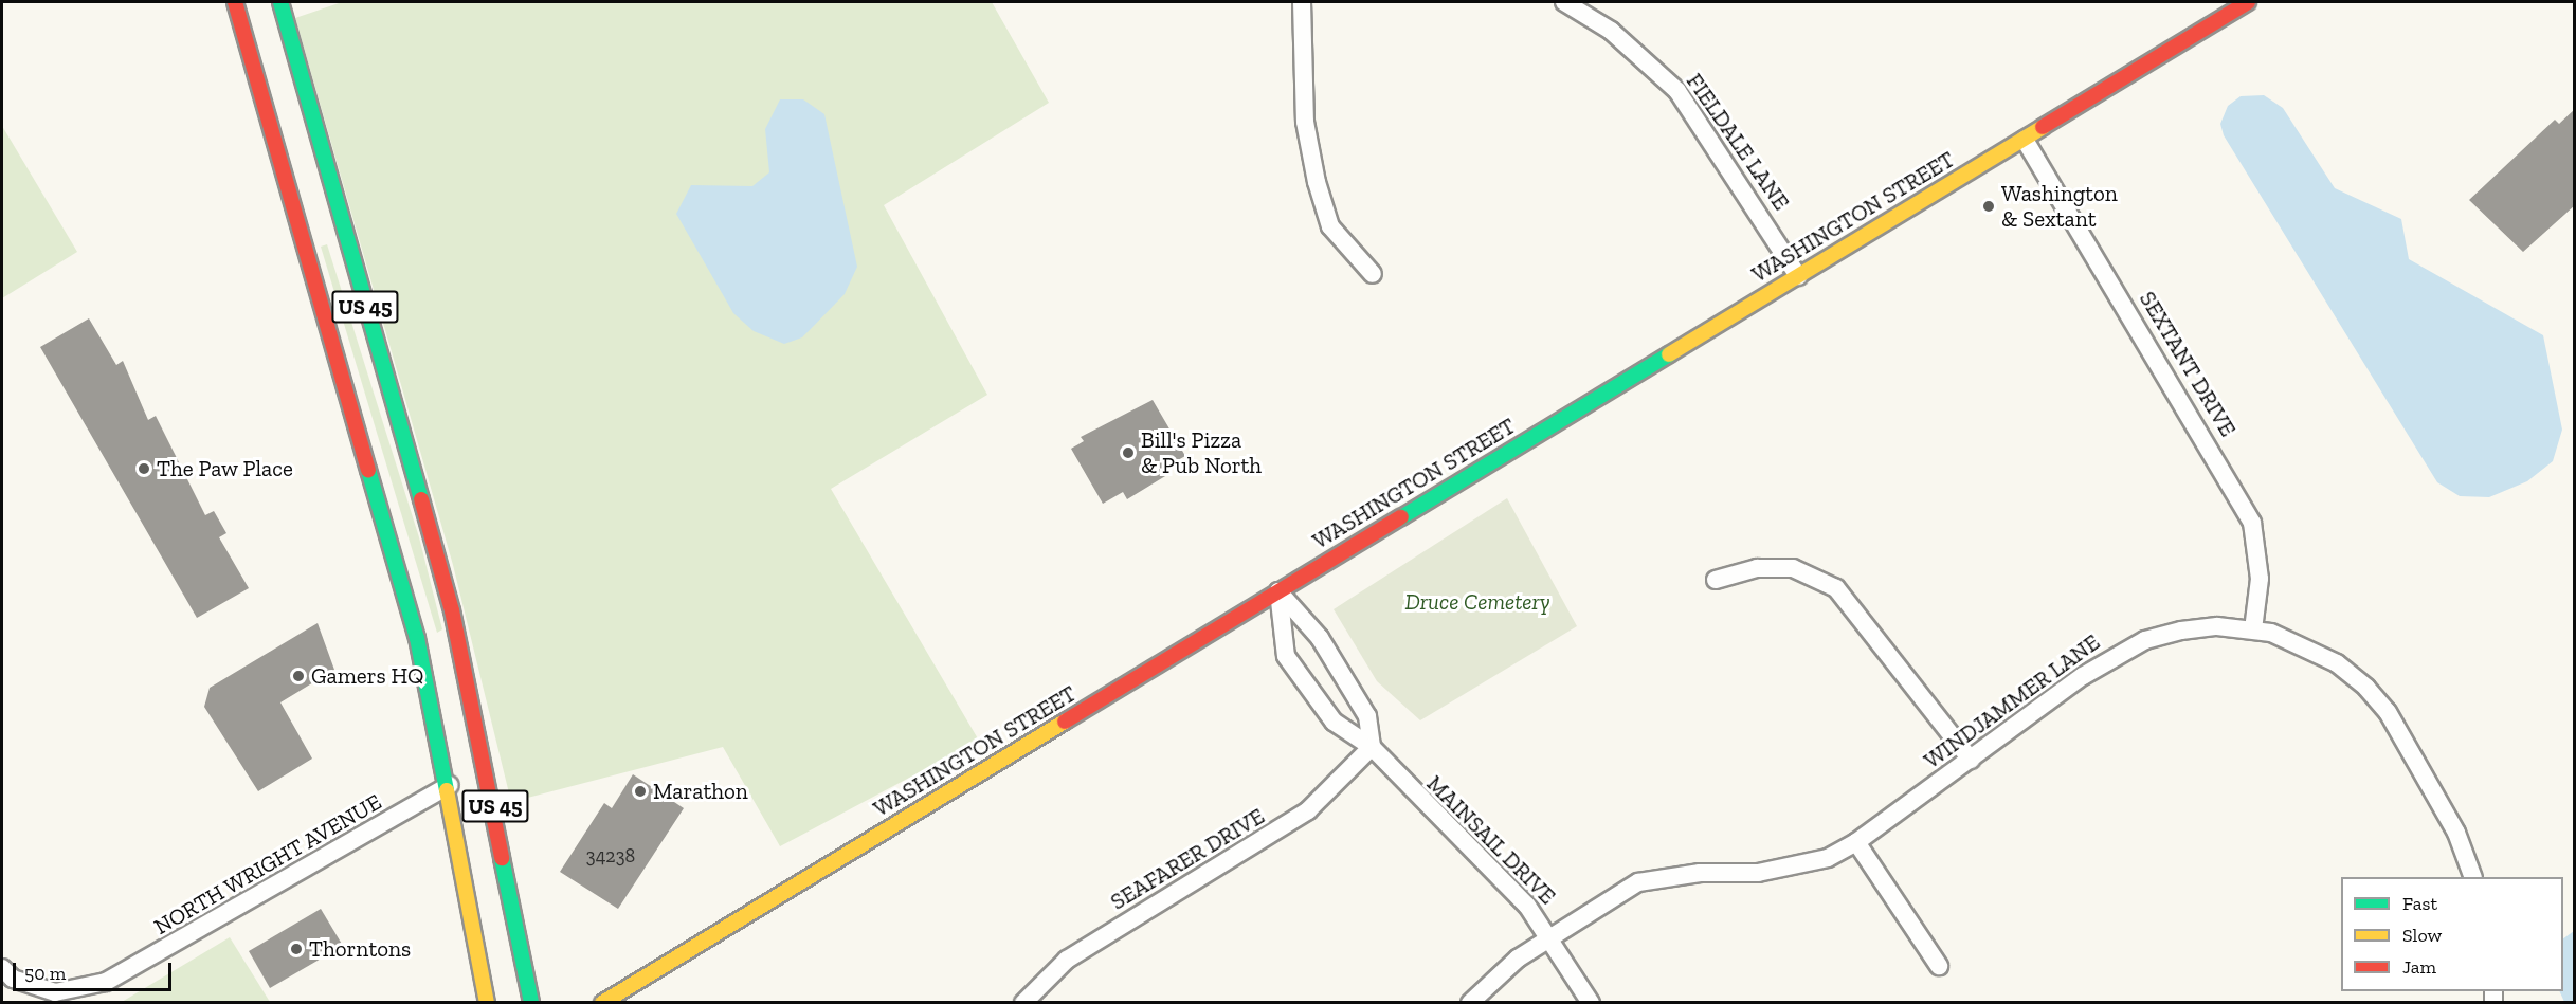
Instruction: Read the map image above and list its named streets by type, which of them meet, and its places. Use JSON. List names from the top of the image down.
{
  "streets": {
    "main road": ["WASHINGTON STREET", "US 45"],
    "street": [
      "FIELDALE LANE",
      "SEXTANT DRIVE",
      "WINDJAMMER LANE",
      "MAINSAIL DRIVE",
      "SEAFARER DRIVE",
      "NORTH WRIGHT AVENUE"
    ]
  },
  "crossings": [
    ["FIELDALE LANE", "WASHINGTON STREET"],
    ["WASHINGTON STREET", "SEXTANT DRIVE"],
    ["WASHINGTON STREET", "MAINSAIL DRIVE"],
    ["US 45", "NORTH WRIGHT AVENUE"],
    ["SEXTANT DRIVE", "WINDJAMMER LANE"],
    ["WINDJAMMER LANE", "MAINSAIL DRIVE"],
    ["MAINSAIL DRIVE", "SEAFARER DRIVE"]
  ],
  "parks": ["Druce Cemetery"],
  "places": [
    "Washington & Sextant",
    "Bill's Pizza & Pub North",
    "The Paw Place",
    "Gamers HQ",
    "Marathon",
    "Thorntons"
  ],
  "house_numbers": ["34238"],
  "legend": ["Fast", "Slow", "Jam"],
  "scale_bar": "50 m"
}
